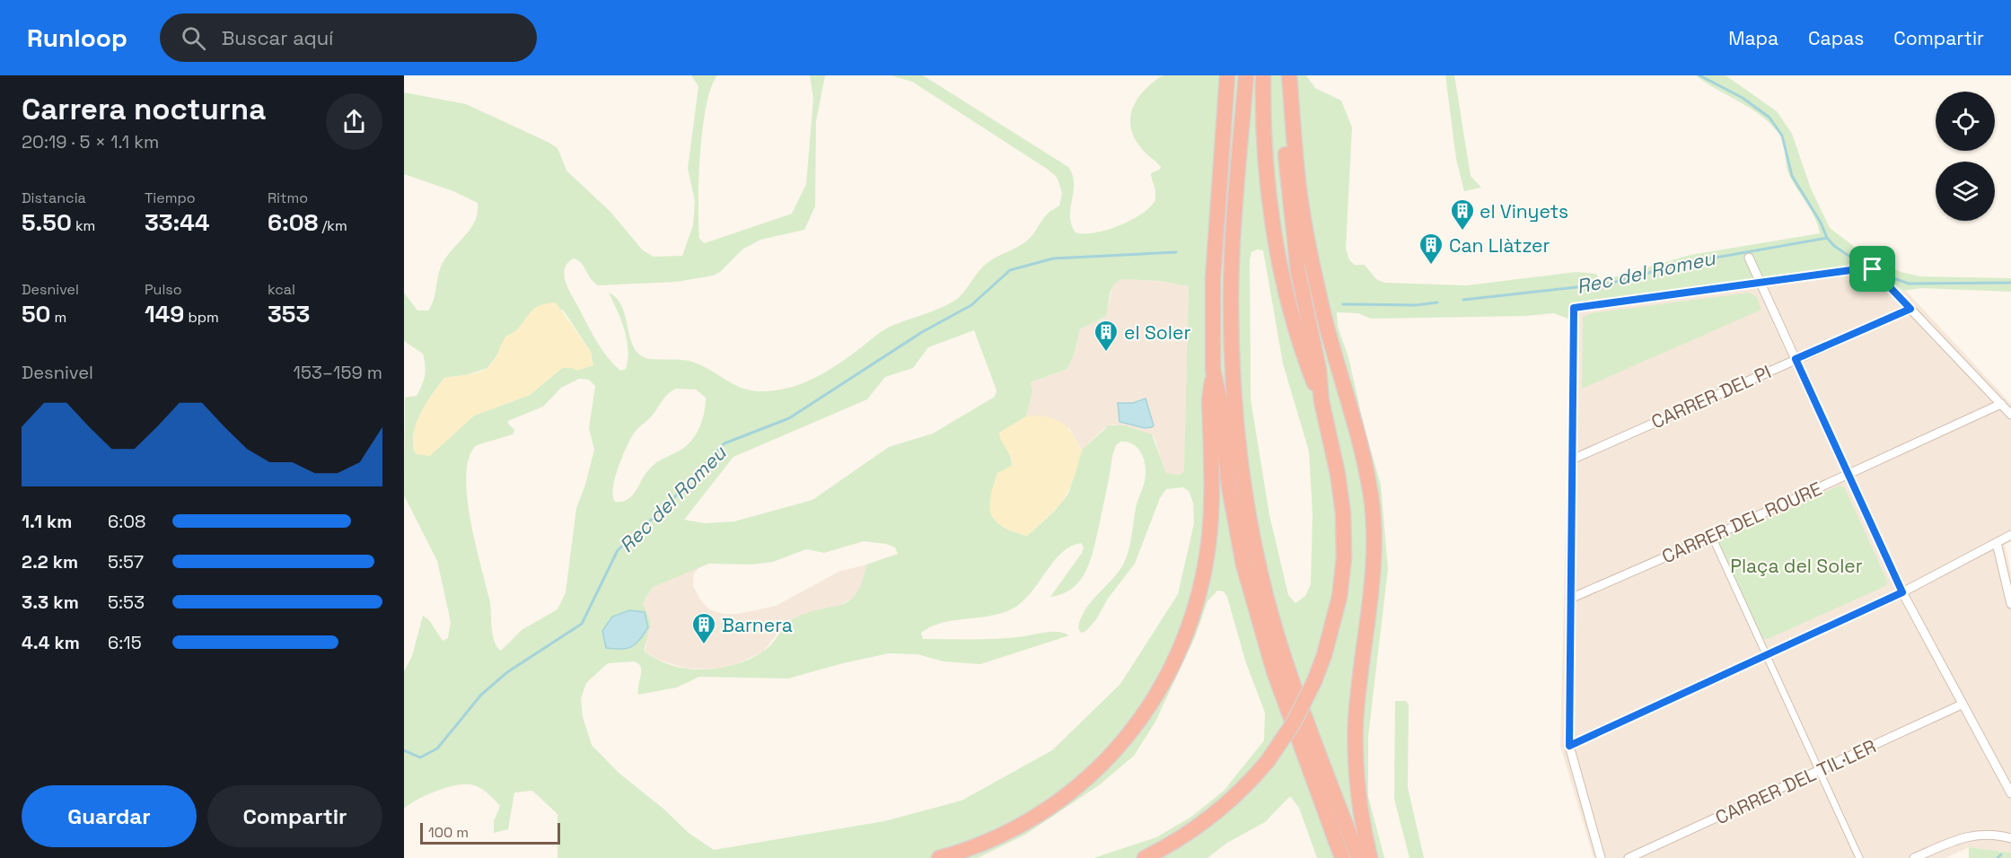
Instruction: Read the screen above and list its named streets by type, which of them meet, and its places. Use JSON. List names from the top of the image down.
{
  "streets": {
    "street": ["CARRER DEL PI", "CARRER DEL ROURE", "CARRER DEL TIL·LER"]
  },
  "water": ["Rec del Romeu"],
  "parks": ["Plaça del Soler"],
  "places": {
    "building": [
      "el Vinyets",
      "Can Llàtzer",
      "el Soler",
      "Barnera"
    ]
  },
  "scale_bar": "100 m",
  "page": {
    "header": "Runloop",
    "search": "Buscar aquí",
    "nav": ["Mapa", "Capas", "Compartir"],
    "heading": ["Carrera nocturna", "20:19 · 5 × 1.1 km"],
    "stats": [
      ["Distancia", "5.50 km"],
      ["Tiempo", "33:44"],
      ["Ritmo", "6:08 /km"],
      ["Desnivel", "50 m"],
      ["Pulso", "149 bpm"],
      ["kcal", "353"]
    ],
    "chart": ["Desnivel", "153–159 m"],
    "list": [
      {
        "name": "1.1 km",
        "note": "6:08"
      },
      {
        "name": "2.2 km",
        "note": "5:57"
      },
      {
        "name": "3.3 km",
        "note": "5:53"
      },
      {
        "name": "4.4 km",
        "note": "6:15"
      }
    ],
    "buttons": ["Guardar", "Compartir"],
    "scale": "100 m"
  }
}
